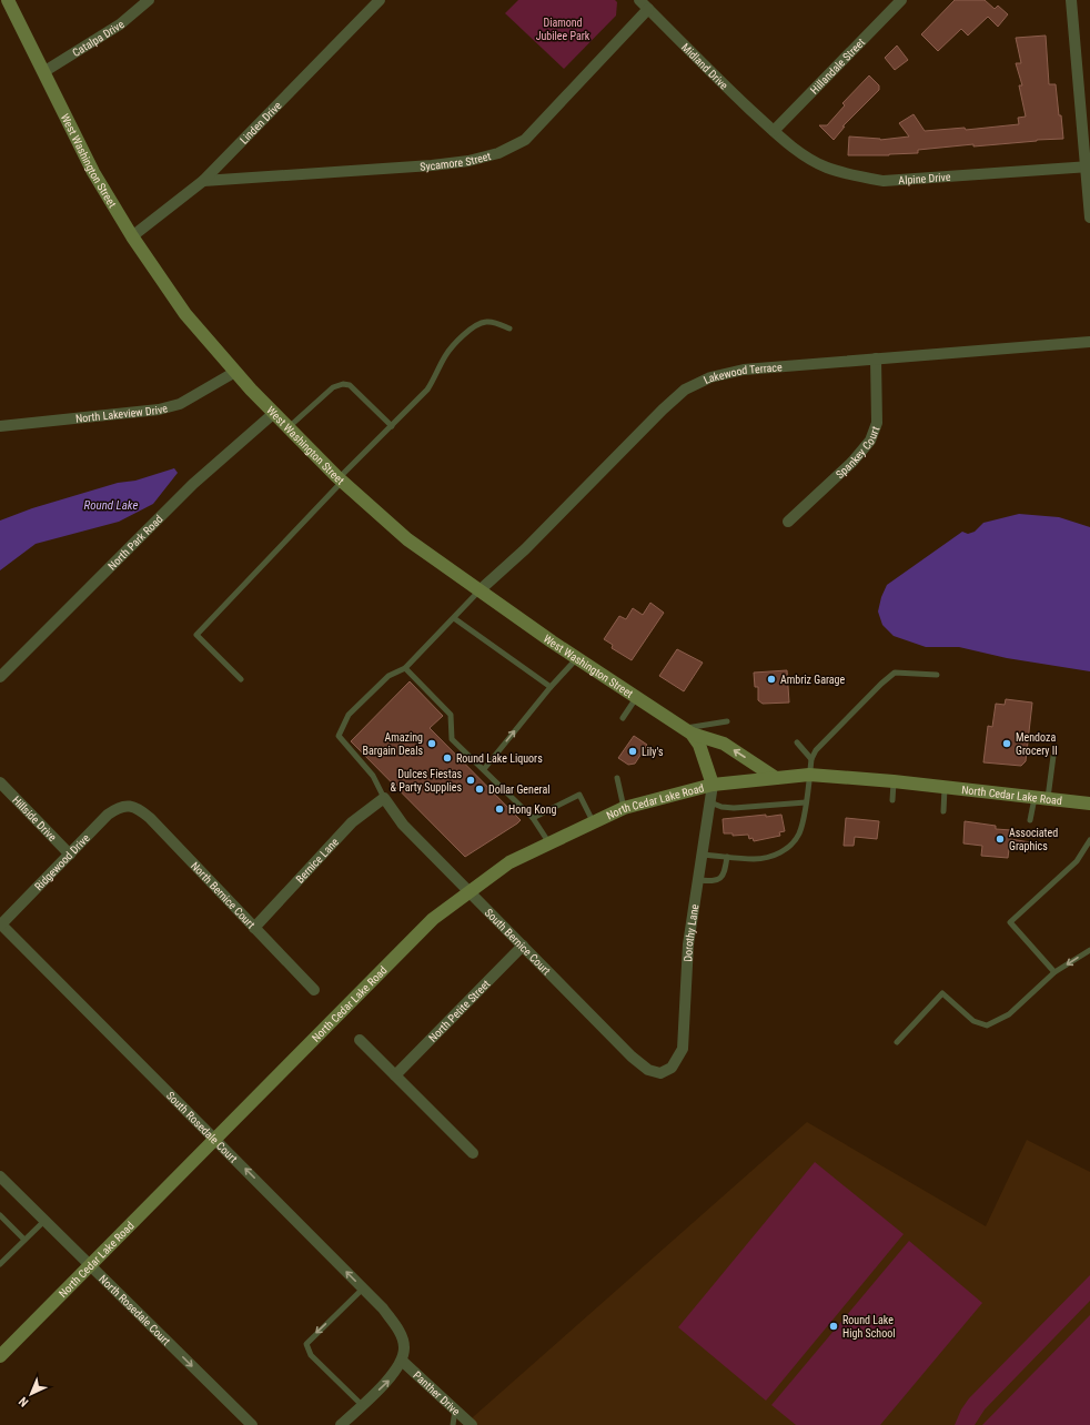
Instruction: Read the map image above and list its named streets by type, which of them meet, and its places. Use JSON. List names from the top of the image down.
{
  "streets": {
    "main road": ["West Washington Street", "North Cedar Lake Road"],
    "street": [
      "Catalpa Drive",
      "Hillandale Street",
      "Midland Drive",
      "Linden Drive",
      "Sycamore Street",
      "Alpine Drive",
      "Lakewood Terrace",
      "North Lakeview Drive",
      "Spankey Court",
      "North Park Road",
      "Hillside Drive",
      "Bernice Lane",
      "Ridgewood Drive",
      "North Bernice Court",
      "Dorothy Lane",
      "South Bernice Court",
      "North Petite Street",
      "South Rosedale Court",
      "North Rosedale Court",
      "Panther Drive"
    ]
  },
  "crossings": [
    ["Catalpa Drive", "West Washington Street"],
    ["Hillandale Street", "Midland Drive"],
    ["Hillandale Street", "Alpine Drive"],
    ["Midland Drive", "Sycamore Street"],
    ["Midland Drive", "Alpine Drive"],
    ["Linden Drive", "West Washington Street"],
    ["Linden Drive", "Sycamore Street"],
    ["West Washington Street", "Lakewood Terrace"],
    ["West Washington Street", "North Lakeview Drive"],
    ["West Washington Street", "North Park Road"],
    ["West Washington Street", "North Cedar Lake Road"],
    ["West Washington Street", "Dorothy Lane"],
    ["Lakewood Terrace", "Spankey Court"],
    ["North Cedar Lake Road", "Dorothy Lane"],
    ["North Cedar Lake Road", "South Bernice Court"],
    ["North Cedar Lake Road", "South Rosedale Court"],
    ["North Cedar Lake Road", "North Rosedale Court"],
    ["Hillside Drive", "Ridgewood Drive"],
    ["Bernice Lane", "North Bernice Court"],
    ["Bernice Lane", "South Bernice Court"],
    ["Ridgewood Drive", "North Bernice Court"],
    ["Ridgewood Drive", "South Rosedale Court"],
    ["Dorothy Lane", "South Bernice Court"],
    ["South Bernice Court", "North Petite Street"],
    ["South Rosedale Court", "Panther Drive"]
  ],
  "one_way": ["North Rosedale Court"],
  "water": ["Round Lake"],
  "parks": ["Diamond Jubilee Park"],
  "places": [
    "Ambriz Garage",
    "Amazing Bargain Deals",
    "Mendoza Grocery II",
    "Lily's",
    "Round Lake Liquors",
    "Dulces Fiestas & Party Supplies",
    "Dollar General",
    "Hong Kong",
    "Associated Graphics",
    "Round Lake High School"
  ],
  "north": "bottom left"
}
